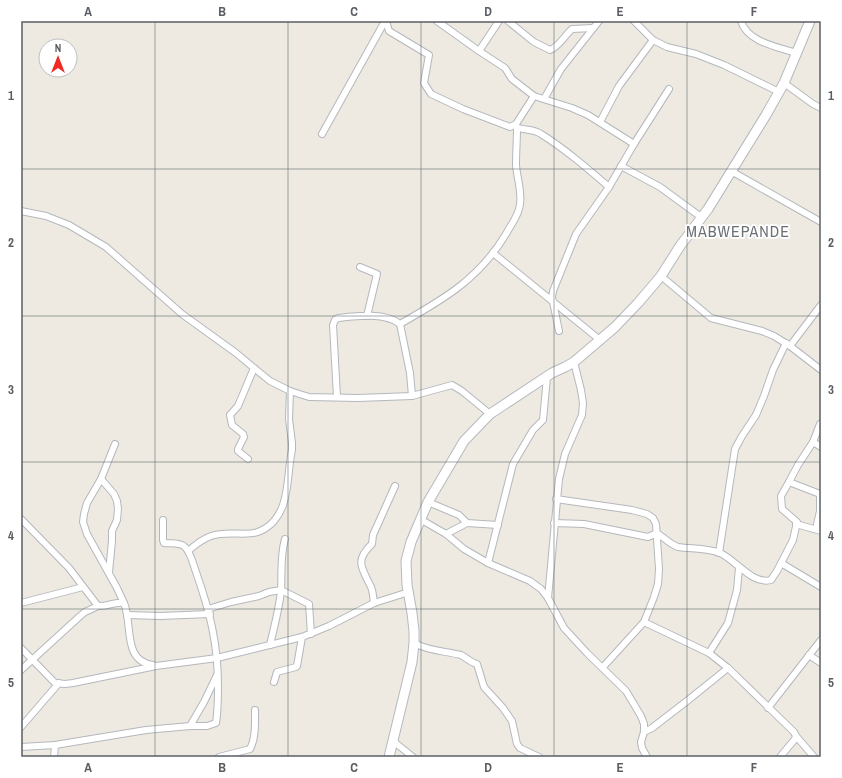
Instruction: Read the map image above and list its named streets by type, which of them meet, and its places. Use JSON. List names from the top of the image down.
{
  "districts": ["MABWEPANDE"],
  "north": "top",
  "grid": {
    "columns": [
      "A",
      "B",
      "C",
      "D",
      "E",
      "F"
    ],
    "rows": [
      "1",
      "2",
      "3",
      "4",
      "5"
    ]
  }
}
